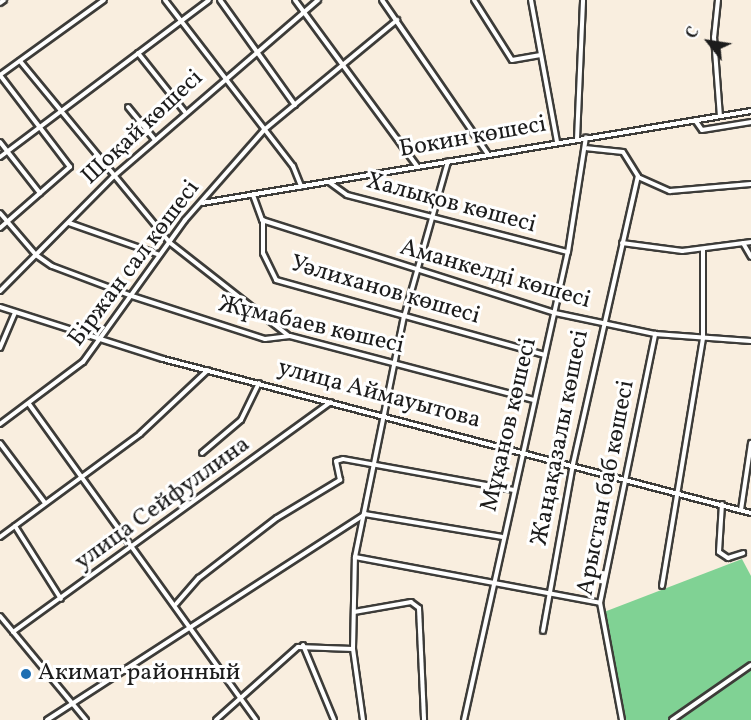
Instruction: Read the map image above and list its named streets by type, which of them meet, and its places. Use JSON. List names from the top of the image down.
{
  "streets": {
    "street": [
      "Шоқай көшесі",
      "Бокин көшесі",
      "Халықов көшесі",
      "Біржан сал көшесі",
      "Аманкелді көшесі",
      "Уәлиханов көшесі",
      "Жұмабаев көшесі",
      "улица Аймауытова",
      "Мұқанов көшесі",
      "Жаңақазалы көшесі",
      "Арыстан баб көшесі",
      "улица Сейфуллина"
    ]
  },
  "crossings": [
    ["Шоқай көшесі", "Жұмабаев көшесі"],
    ["Бокин көшесі", "Халықов көшесі"],
    ["Бокин көшесі", "Біржан сал көшесі"],
    ["Бокин көшесі", "Мұқанов көшесі"],
    ["Халықов көшесі", "Мұқанов көшесі"],
    ["Біржан сал көшесі", "Жұмабаев көшесі"],
    ["Біржан сал көшесі", "улица Аймауытова"],
    ["Аманкелді көшесі", "Уәлиханов көшесі"],
    ["Аманкелді көшесі", "Мұқанов көшесі"],
    ["Аманкелді көшесі", "Жаңақазалы көшесі"],
    ["Аманкелді көшесі", "Арыстан баб көшесі"],
    ["Уәлиханов көшесі", "Мұқанов көшесі"],
    ["Жұмабаев көшесі", "Мұқанов көшесі"],
    ["улица Аймауытова", "Мұқанов көшесі"],
    ["улица Аймауытова", "Жаңақазалы көшесі"],
    ["улица Аймауытова", "Арыстан баб көшесі"],
    ["улица Аймауытова", "улица Сейфуллина"]
  ],
  "places": ["Акимат районный"],
  "north": "top left"
}
